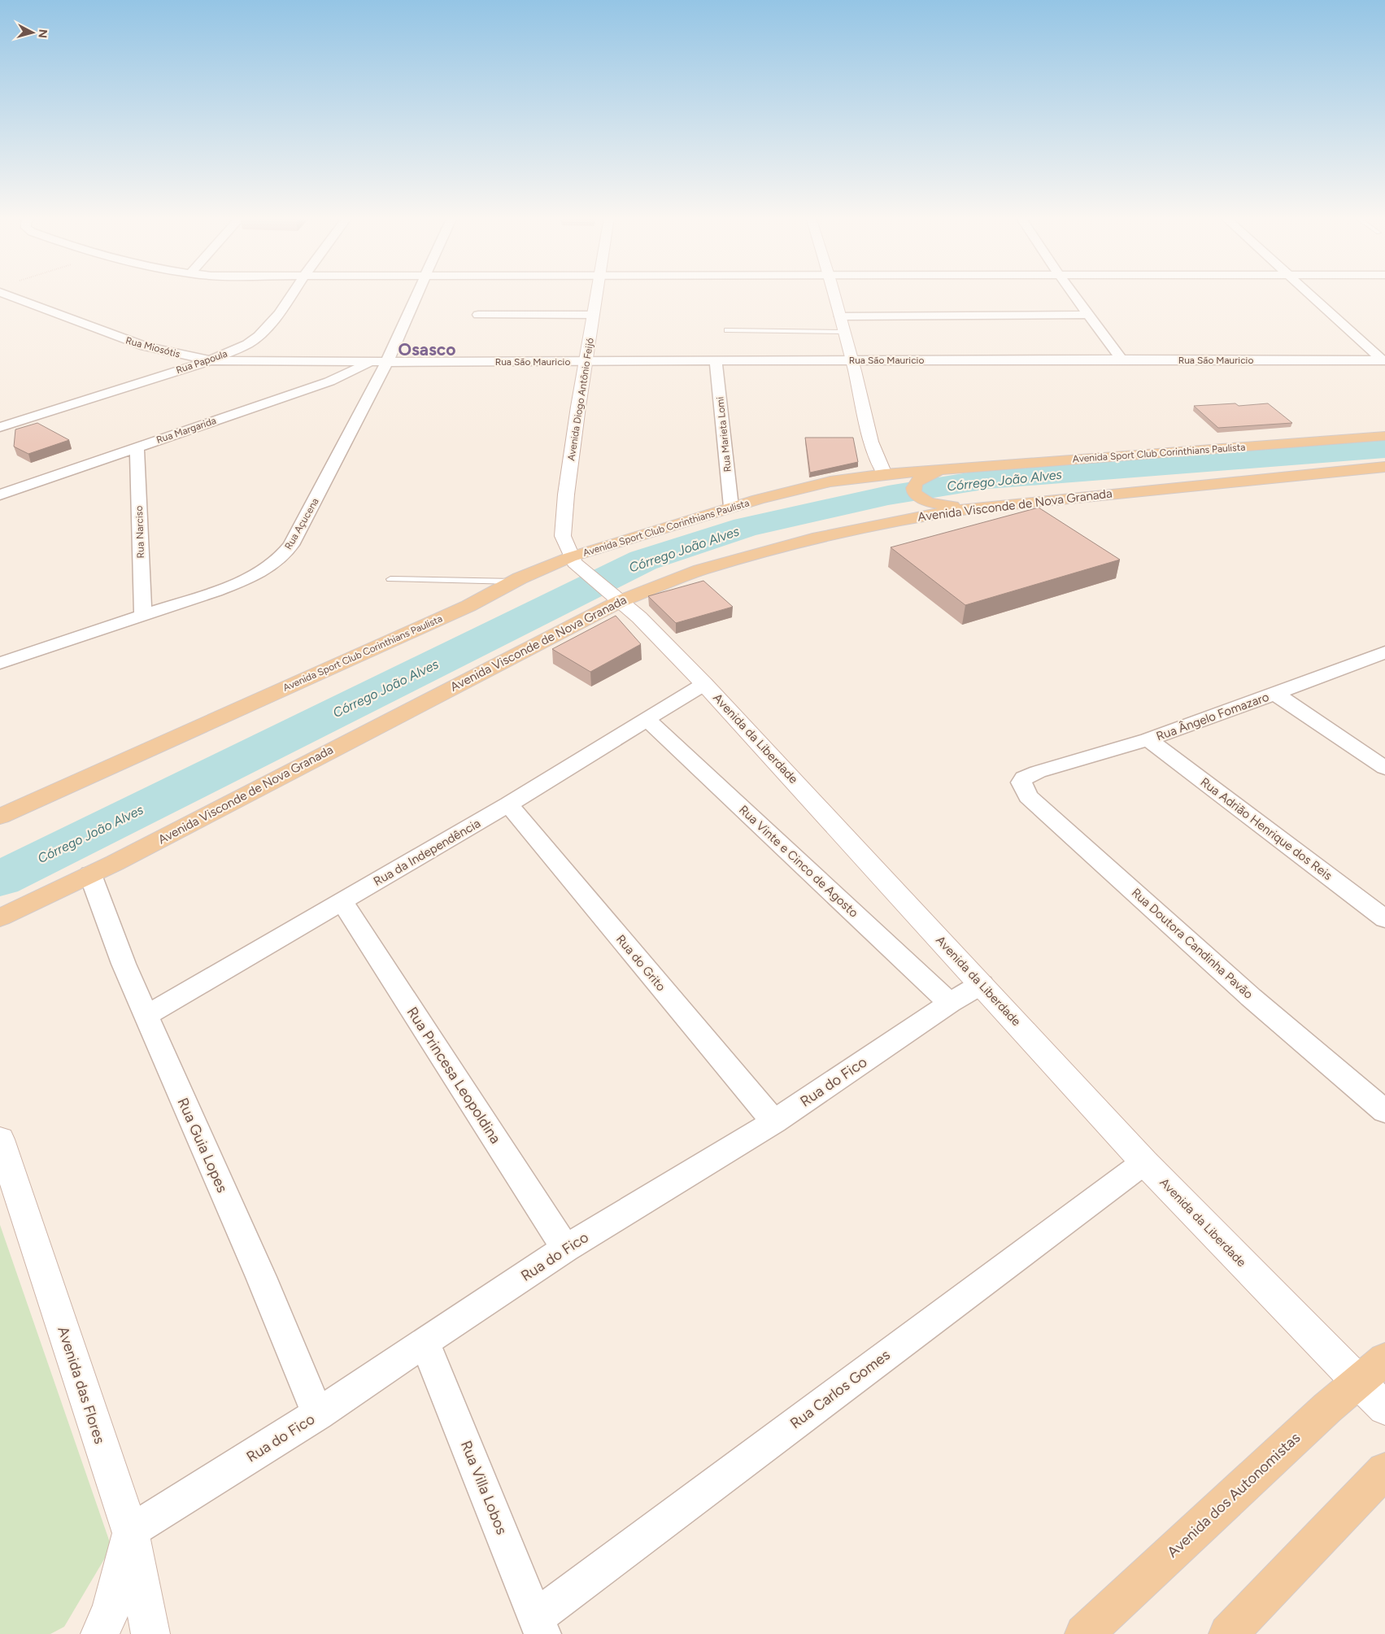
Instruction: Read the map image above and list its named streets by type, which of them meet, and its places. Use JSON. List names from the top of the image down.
{
  "streets": {
    "main road": [
      "Avenida Diogo Antônio Feijó",
      "Avenida Sport Club Corinthians Paulista",
      "Avenida Visconde de Nova Granada",
      "Avenida da Liberdade",
      "Avenida das Flores",
      "Avenida dos Autonomistas"
    ],
    "street": [
      "Rua Miosótis",
      "Rua São Mauricio",
      "Rua Papoula",
      "Rua Margarida",
      "Rua Marieta Lomi",
      "Rua Açucena",
      "Rua Narciso",
      "Rua Ângelo Fomazaro",
      "Rua Adrião Henrique dos Reis",
      "Rua da Independência",
      "Rua Vinte e Cinco de Agosto",
      "Rua Doutora Candinha Pavão",
      "Rua do Grito",
      "Rua Princesa Leopoldina",
      "Rua do Fico",
      "Rua Guia Lopes",
      "Rua Carlos Gomes",
      "Rua Villa Lobos"
    ]
  },
  "crossings": [
    ["Rua Miosótis", "Rua São Mauricio"],
    ["Rua Miosótis", "Rua Papoula"],
    ["Rua Miosótis", "Rua Margarida"],
    ["Rua Miosótis", "Rua Açucena"],
    ["Rua São Mauricio", "Avenida Diogo Antônio Feijó"],
    ["Rua São Mauricio", "Rua Marieta Lomi"],
    ["Rua São Mauricio", "Rua Açucena"],
    ["Avenida Diogo Antônio Feijó", "Avenida Sport Club Corinthians Paulista"],
    ["Avenida Diogo Antônio Feijó", "Avenida da Liberdade"],
    ["Rua Margarida", "Rua Narciso"],
    ["Rua Marieta Lomi", "Avenida Sport Club Corinthians Paulista"],
    ["Avenida Sport Club Corinthians Paulista", "Avenida da Liberdade"],
    ["Avenida Visconde de Nova Granada", "Avenida da Liberdade"],
    ["Avenida Visconde de Nova Granada", "Rua Guia Lopes"],
    ["Rua Açucena", "Rua Narciso"],
    ["Rua Ângelo Fomazaro", "Rua Adrião Henrique dos Reis"],
    ["Rua Ângelo Fomazaro", "Rua Doutora Candinha Pavão"],
    ["Avenida da Liberdade", "Rua da Independência"],
    ["Avenida da Liberdade", "Rua do Fico"],
    ["Avenida da Liberdade", "Rua Carlos Gomes"],
    ["Avenida da Liberdade", "Avenida dos Autonomistas"],
    ["Rua da Independência", "Rua Vinte e Cinco de Agosto"],
    ["Rua da Independência", "Rua do Grito"],
    ["Rua da Independência", "Rua Princesa Leopoldina"],
    ["Rua da Independência", "Rua Guia Lopes"],
    ["Rua Vinte e Cinco de Agosto", "Rua do Fico"],
    ["Rua do Grito", "Rua do Fico"],
    ["Rua Princesa Leopoldina", "Rua do Fico"],
    ["Rua do Fico", "Rua Guia Lopes"],
    ["Rua do Fico", "Avenida das Flores"],
    ["Rua do Fico", "Rua Villa Lobos"],
    ["Rua Carlos Gomes", "Rua Villa Lobos"]
  ],
  "districts": ["Osasco"],
  "water": ["Córrego João Alves"],
  "north": "right"
}
